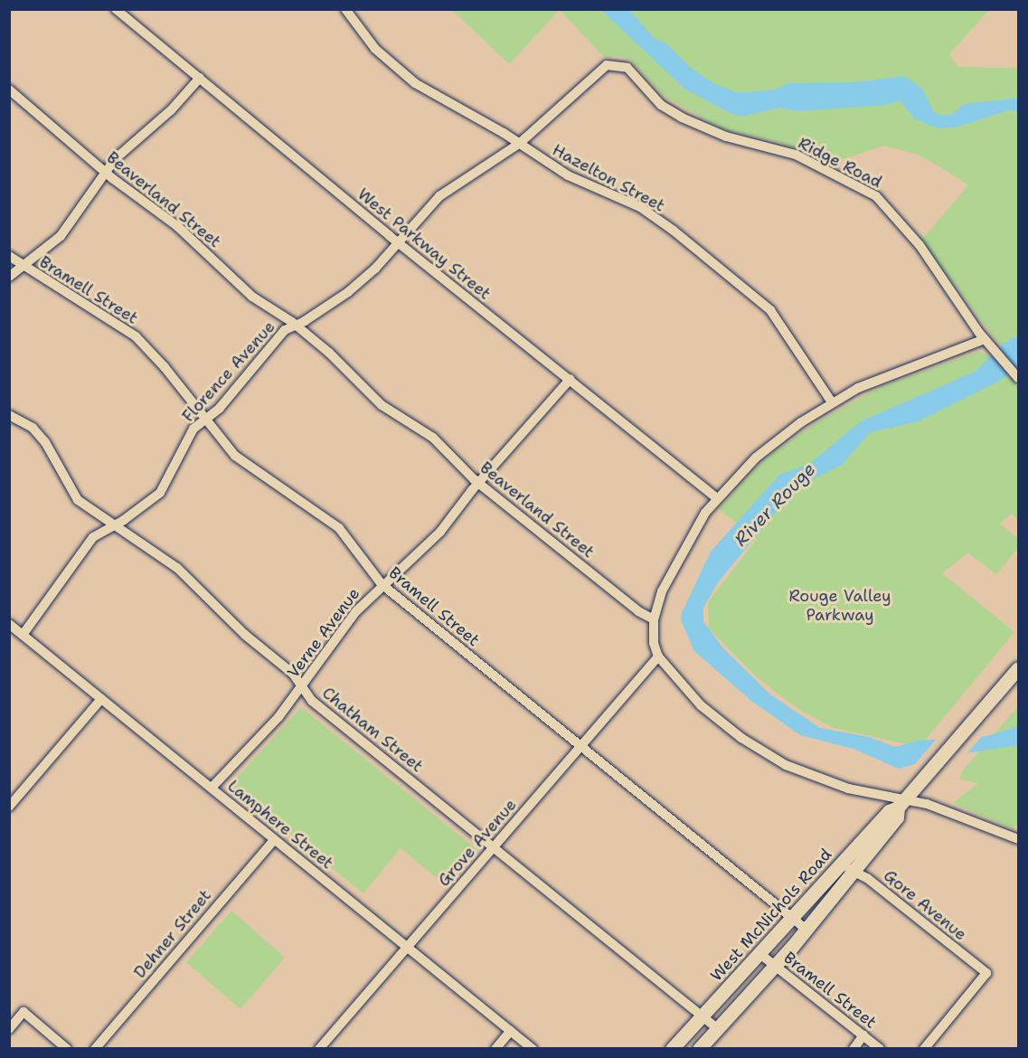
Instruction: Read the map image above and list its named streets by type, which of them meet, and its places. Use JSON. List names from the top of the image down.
{
  "streets": {
    "main road": ["West McNichols Road"],
    "street": [
      "Ridge Road",
      "Hazelton Street",
      "Beaverland Street",
      "West Parkway Street",
      "Bramell Street",
      "Florence Avenue",
      "Verne Avenue",
      "Chatham Street",
      "Lamphere Street",
      "Grove Avenue",
      "Gore Avenue",
      "Dehner Street"
    ]
  },
  "crossings": [
    ["Ridge Road", "Florence Avenue"],
    ["Hazelton Street", "Florence Avenue"],
    ["Beaverland Street", "Florence Avenue"],
    ["Beaverland Street", "Verne Avenue"],
    ["West Parkway Street", "Florence Avenue"],
    ["West Parkway Street", "Verne Avenue"],
    ["Bramell Street", "Florence Avenue"],
    ["Bramell Street", "Verne Avenue"],
    ["Bramell Street", "Grove Avenue"],
    ["Bramell Street", "West McNichols Road"],
    ["Florence Avenue", "Chatham Street"],
    ["Florence Avenue", "Lamphere Street"],
    ["Verne Avenue", "Chatham Street"],
    ["Verne Avenue", "Lamphere Street"],
    ["Chatham Street", "Grove Avenue"],
    ["Chatham Street", "West McNichols Road"],
    ["Lamphere Street", "Grove Avenue"],
    ["Lamphere Street", "Dehner Street"],
    ["Gore Avenue", "West McNichols Road"]
  ],
  "water": ["River Rouge"],
  "parks": ["Rouge Valley Parkway"]
}
